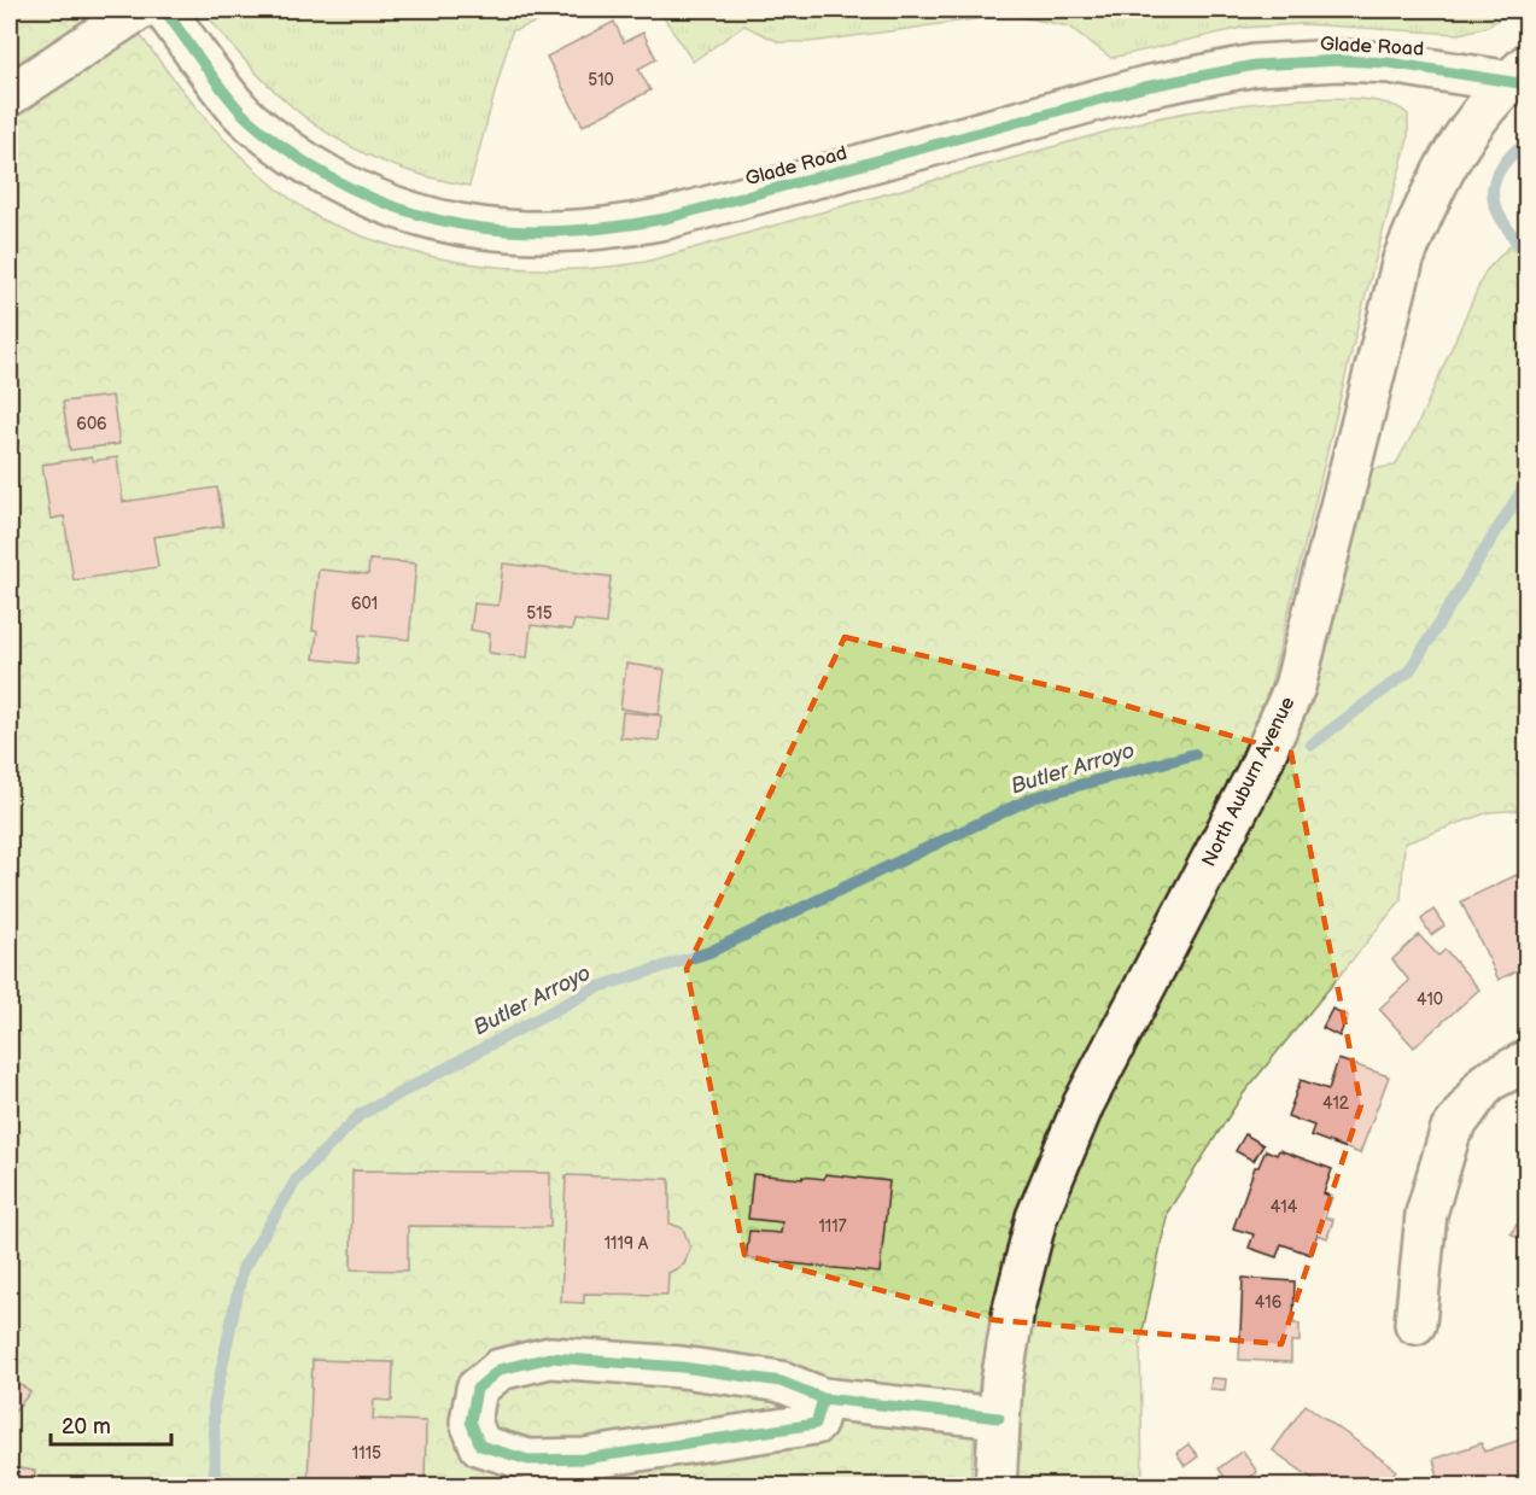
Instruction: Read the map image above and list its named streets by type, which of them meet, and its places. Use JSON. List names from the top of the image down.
{
  "streets": {
    "street": ["Glade Road", "North Auburn Avenue"]
  },
  "crossings": [
    ["Glade Road", "North Auburn Avenue"]
  ],
  "water": ["Butler Arroyo"],
  "house_numbers": [
    "510",
    "606",
    "601",
    "515",
    "410",
    "412",
    "414",
    "1117",
    "1119 A",
    "416",
    "1115"
  ],
  "scale_bar": "20 m"
}
